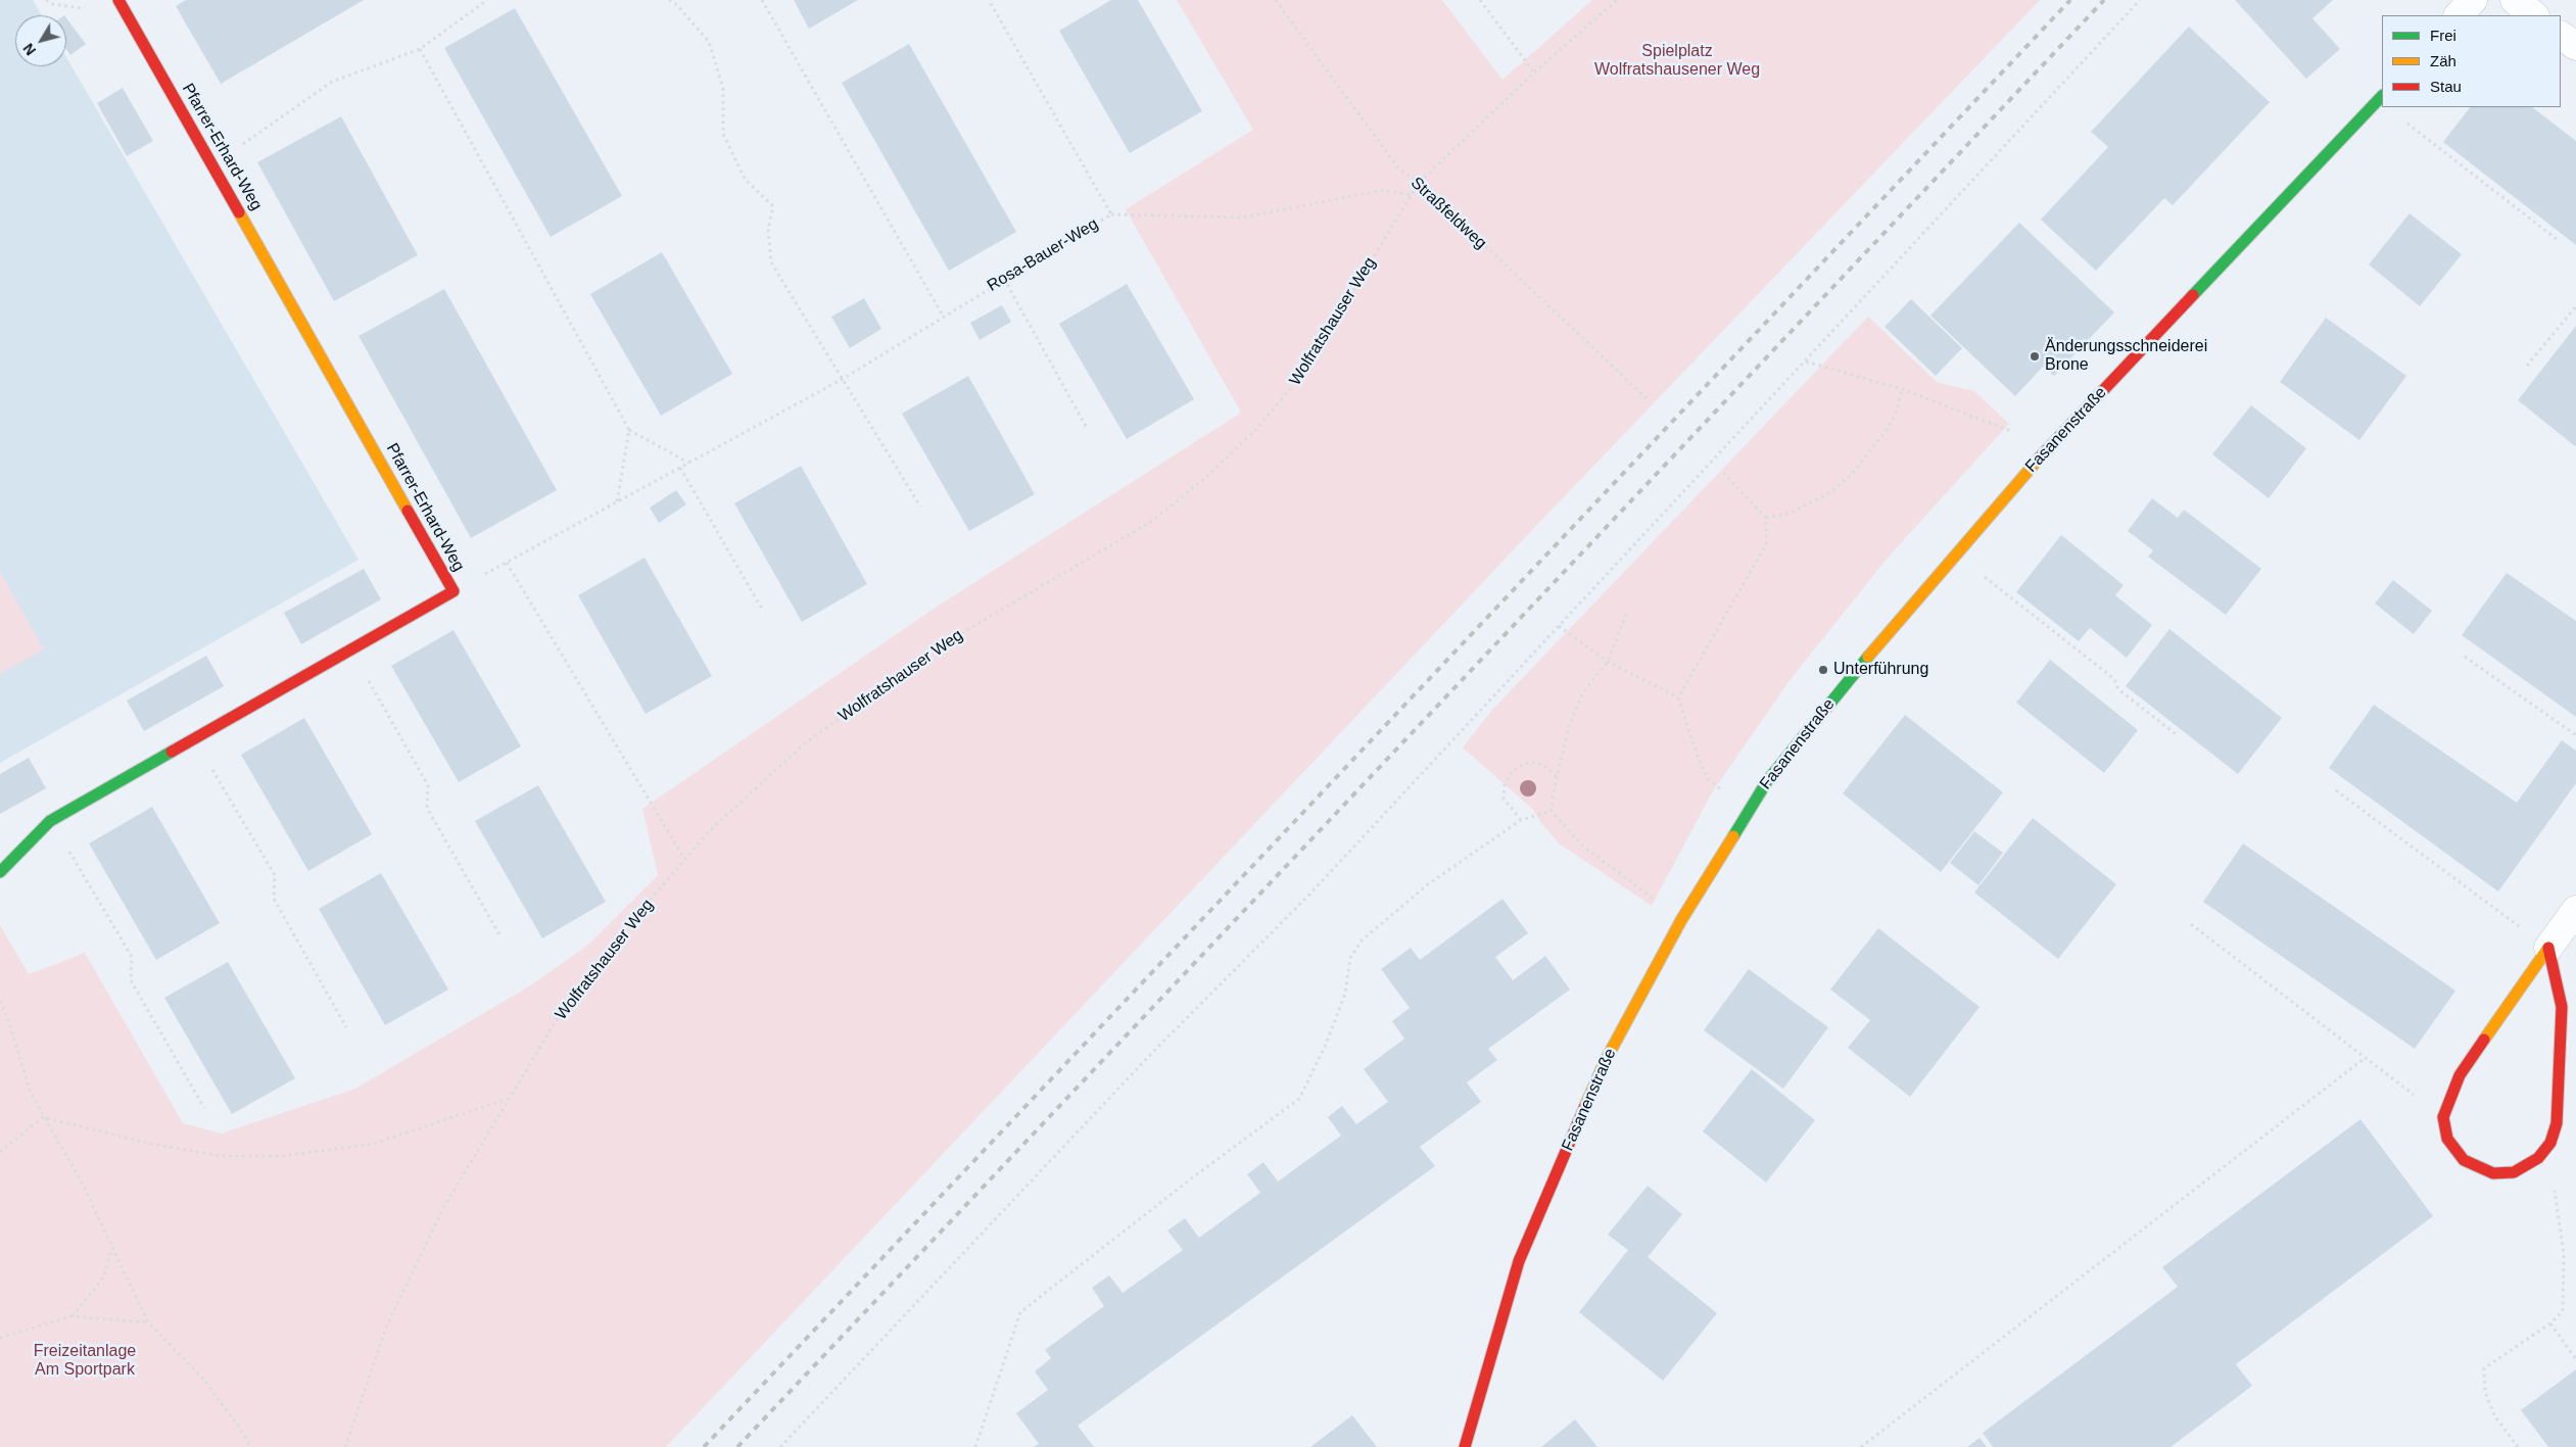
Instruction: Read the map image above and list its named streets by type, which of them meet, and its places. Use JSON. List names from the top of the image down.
{
  "streets": {
    "street": ["Pfarrer-Erhard-Weg", "Fasanenstraße"],
    "path": ["Straßfeldweg", "Rosa-Bauer-Weg", "Wolfratshauser Weg"]
  },
  "crossings": [
    ["Pfarrer-Erhard-Weg", "Rosa-Bauer-Weg"],
    ["Straßfeldweg", "Wolfratshauser Weg"]
  ],
  "parks": ["Spielplatz Wolfratshausener Weg", "Freizeitanlage Am Sportpark"],
  "places": ["Änderungsschneiderei Brone", "Unterführung"],
  "legend": ["Frei", "Zäh", "Stau"],
  "north": "bottom left"
}
